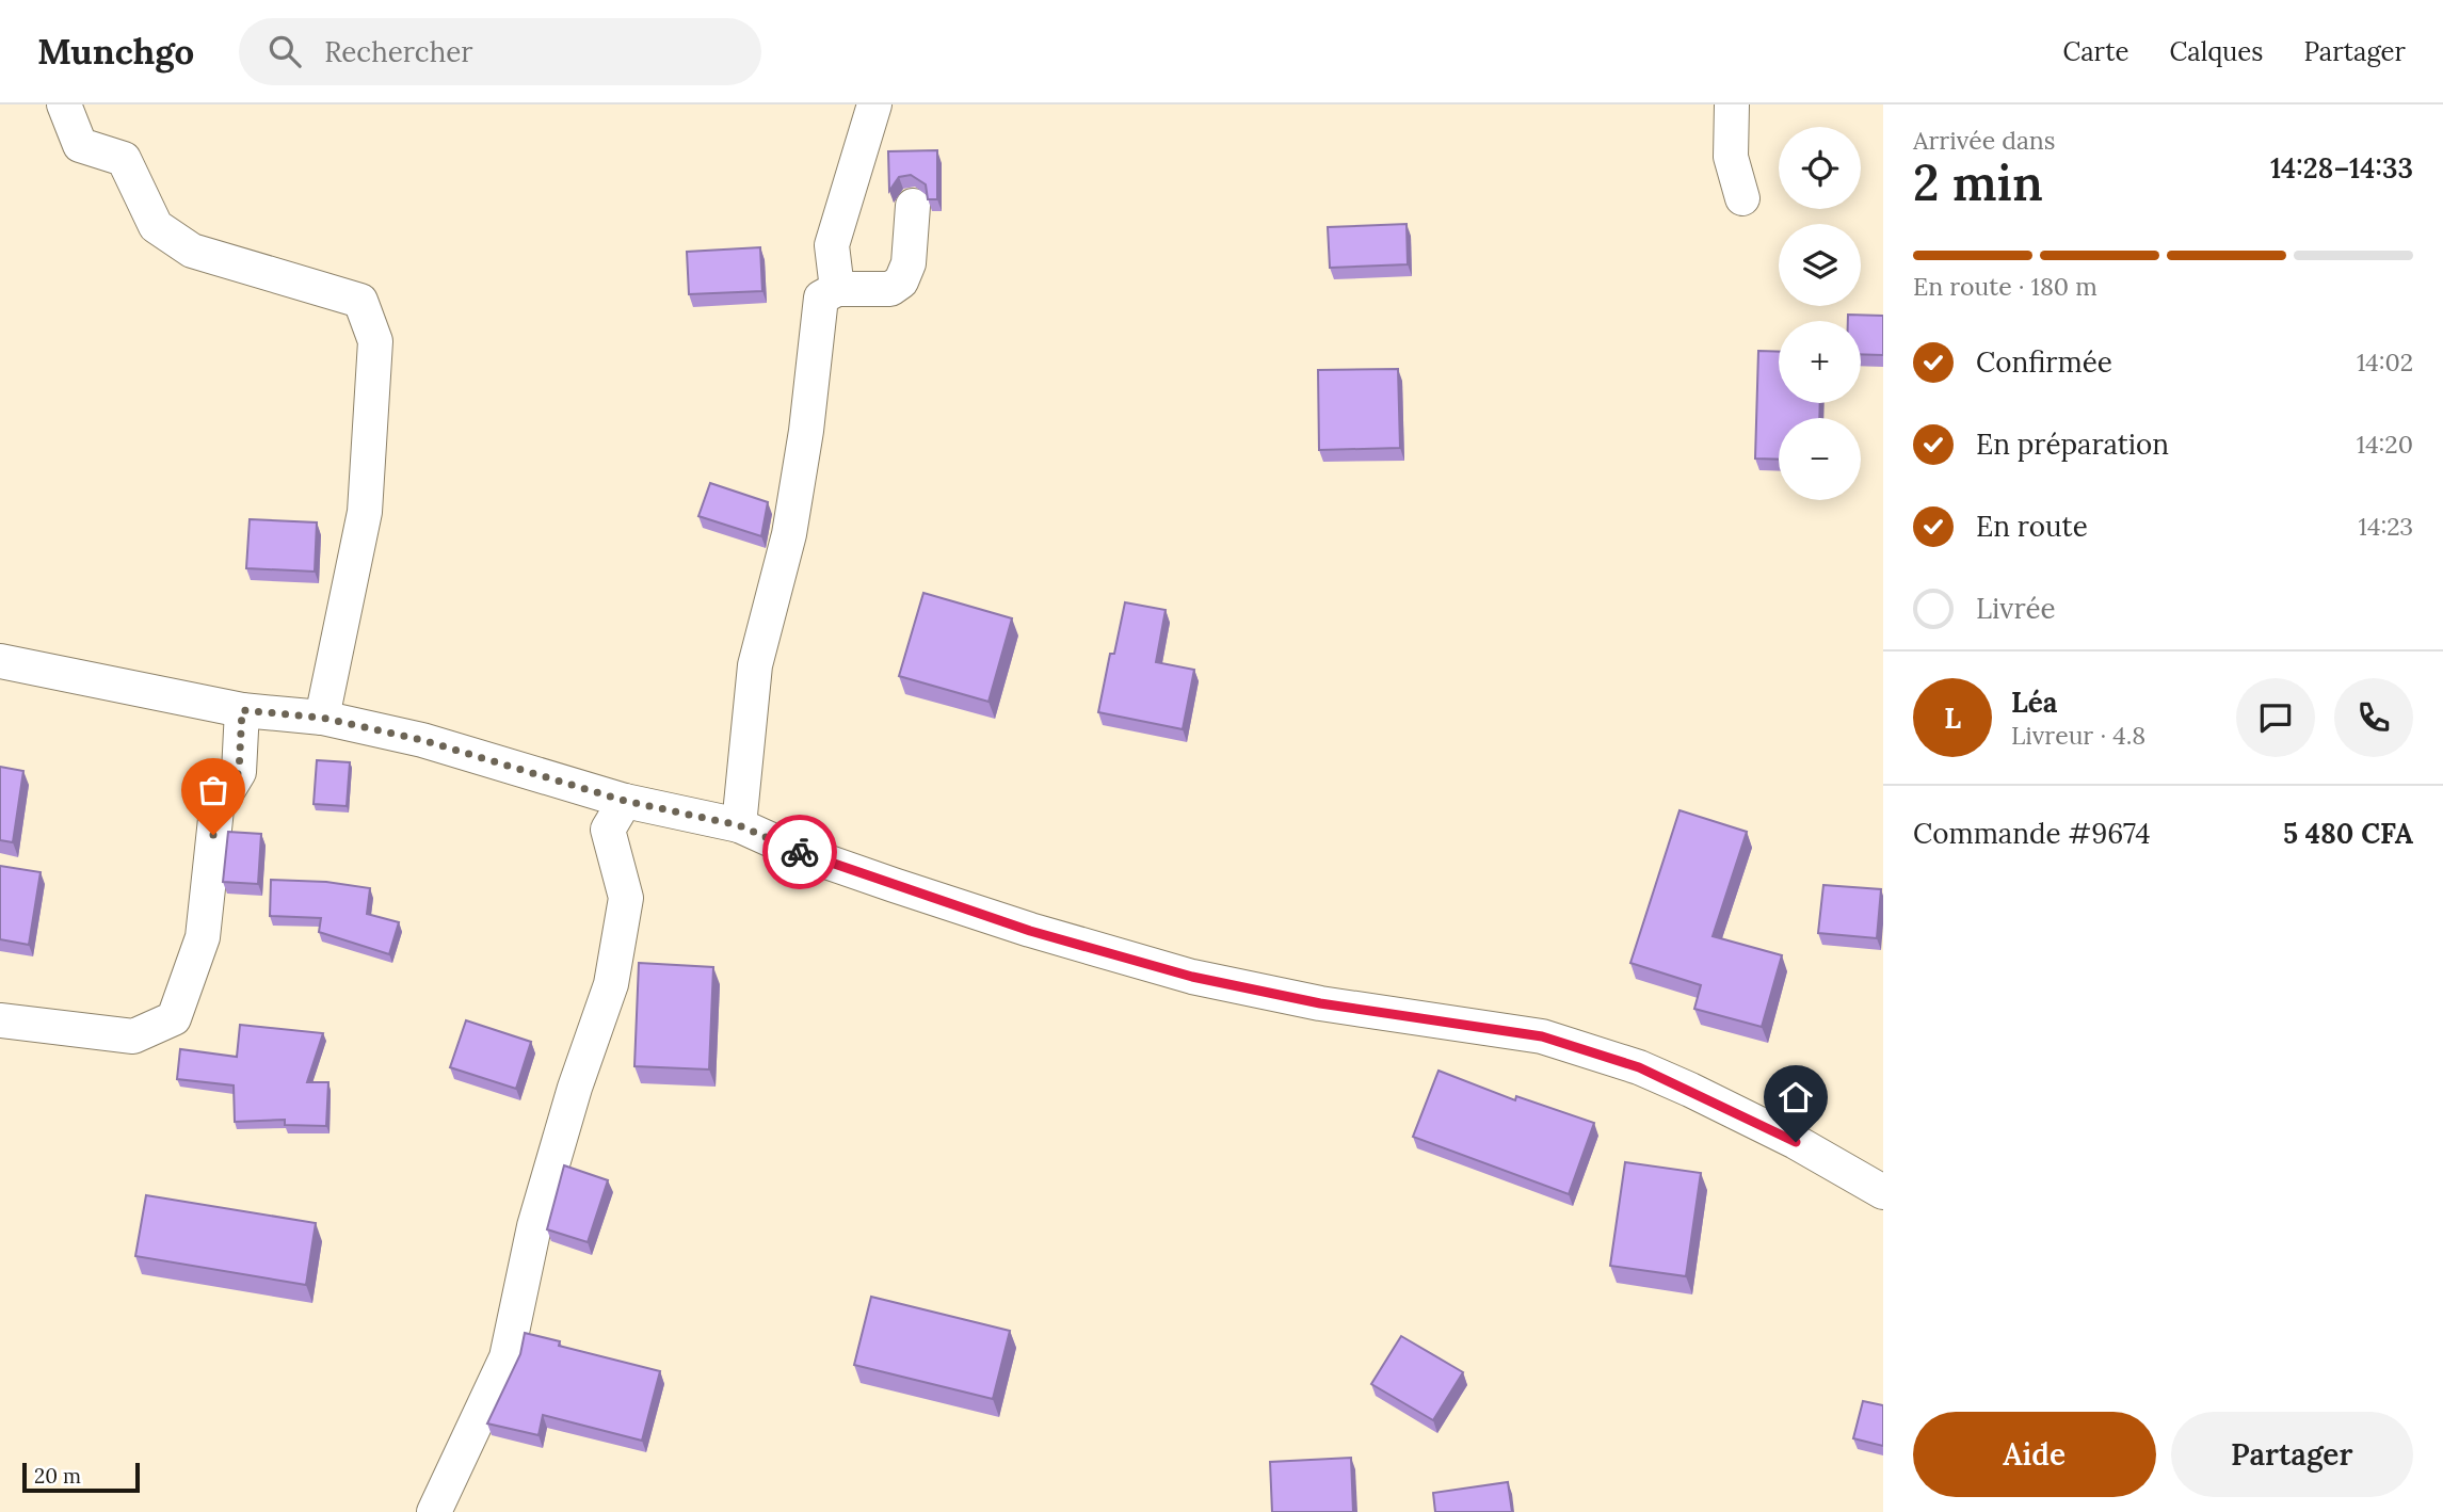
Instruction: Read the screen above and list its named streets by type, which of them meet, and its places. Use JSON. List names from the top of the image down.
{
  "scale_bar": "20 m",
  "page": {
    "header": "Munchgo",
    "search": "Rechercher",
    "nav": ["Carte", "Calques", "Partager"],
    "heading": ["2 min", "Arrivée dans", "14:28–14:33"],
    "panel": [
      "Léa",
      "Livreur · 4.8",
      "Commande #9674",
      "5 480 CFA"
    ],
    "map_buttons": ["+", "−"],
    "bar": "En route · 180 m",
    "list": [
      ["Confirmée", "14:02"],
      ["En préparation", "14:20"],
      ["En route", "14:23"],
      "Livrée"
    ],
    "round": "L",
    "buttons": ["Aide", "Partager"],
    "scale": "20 m"
  }
}
